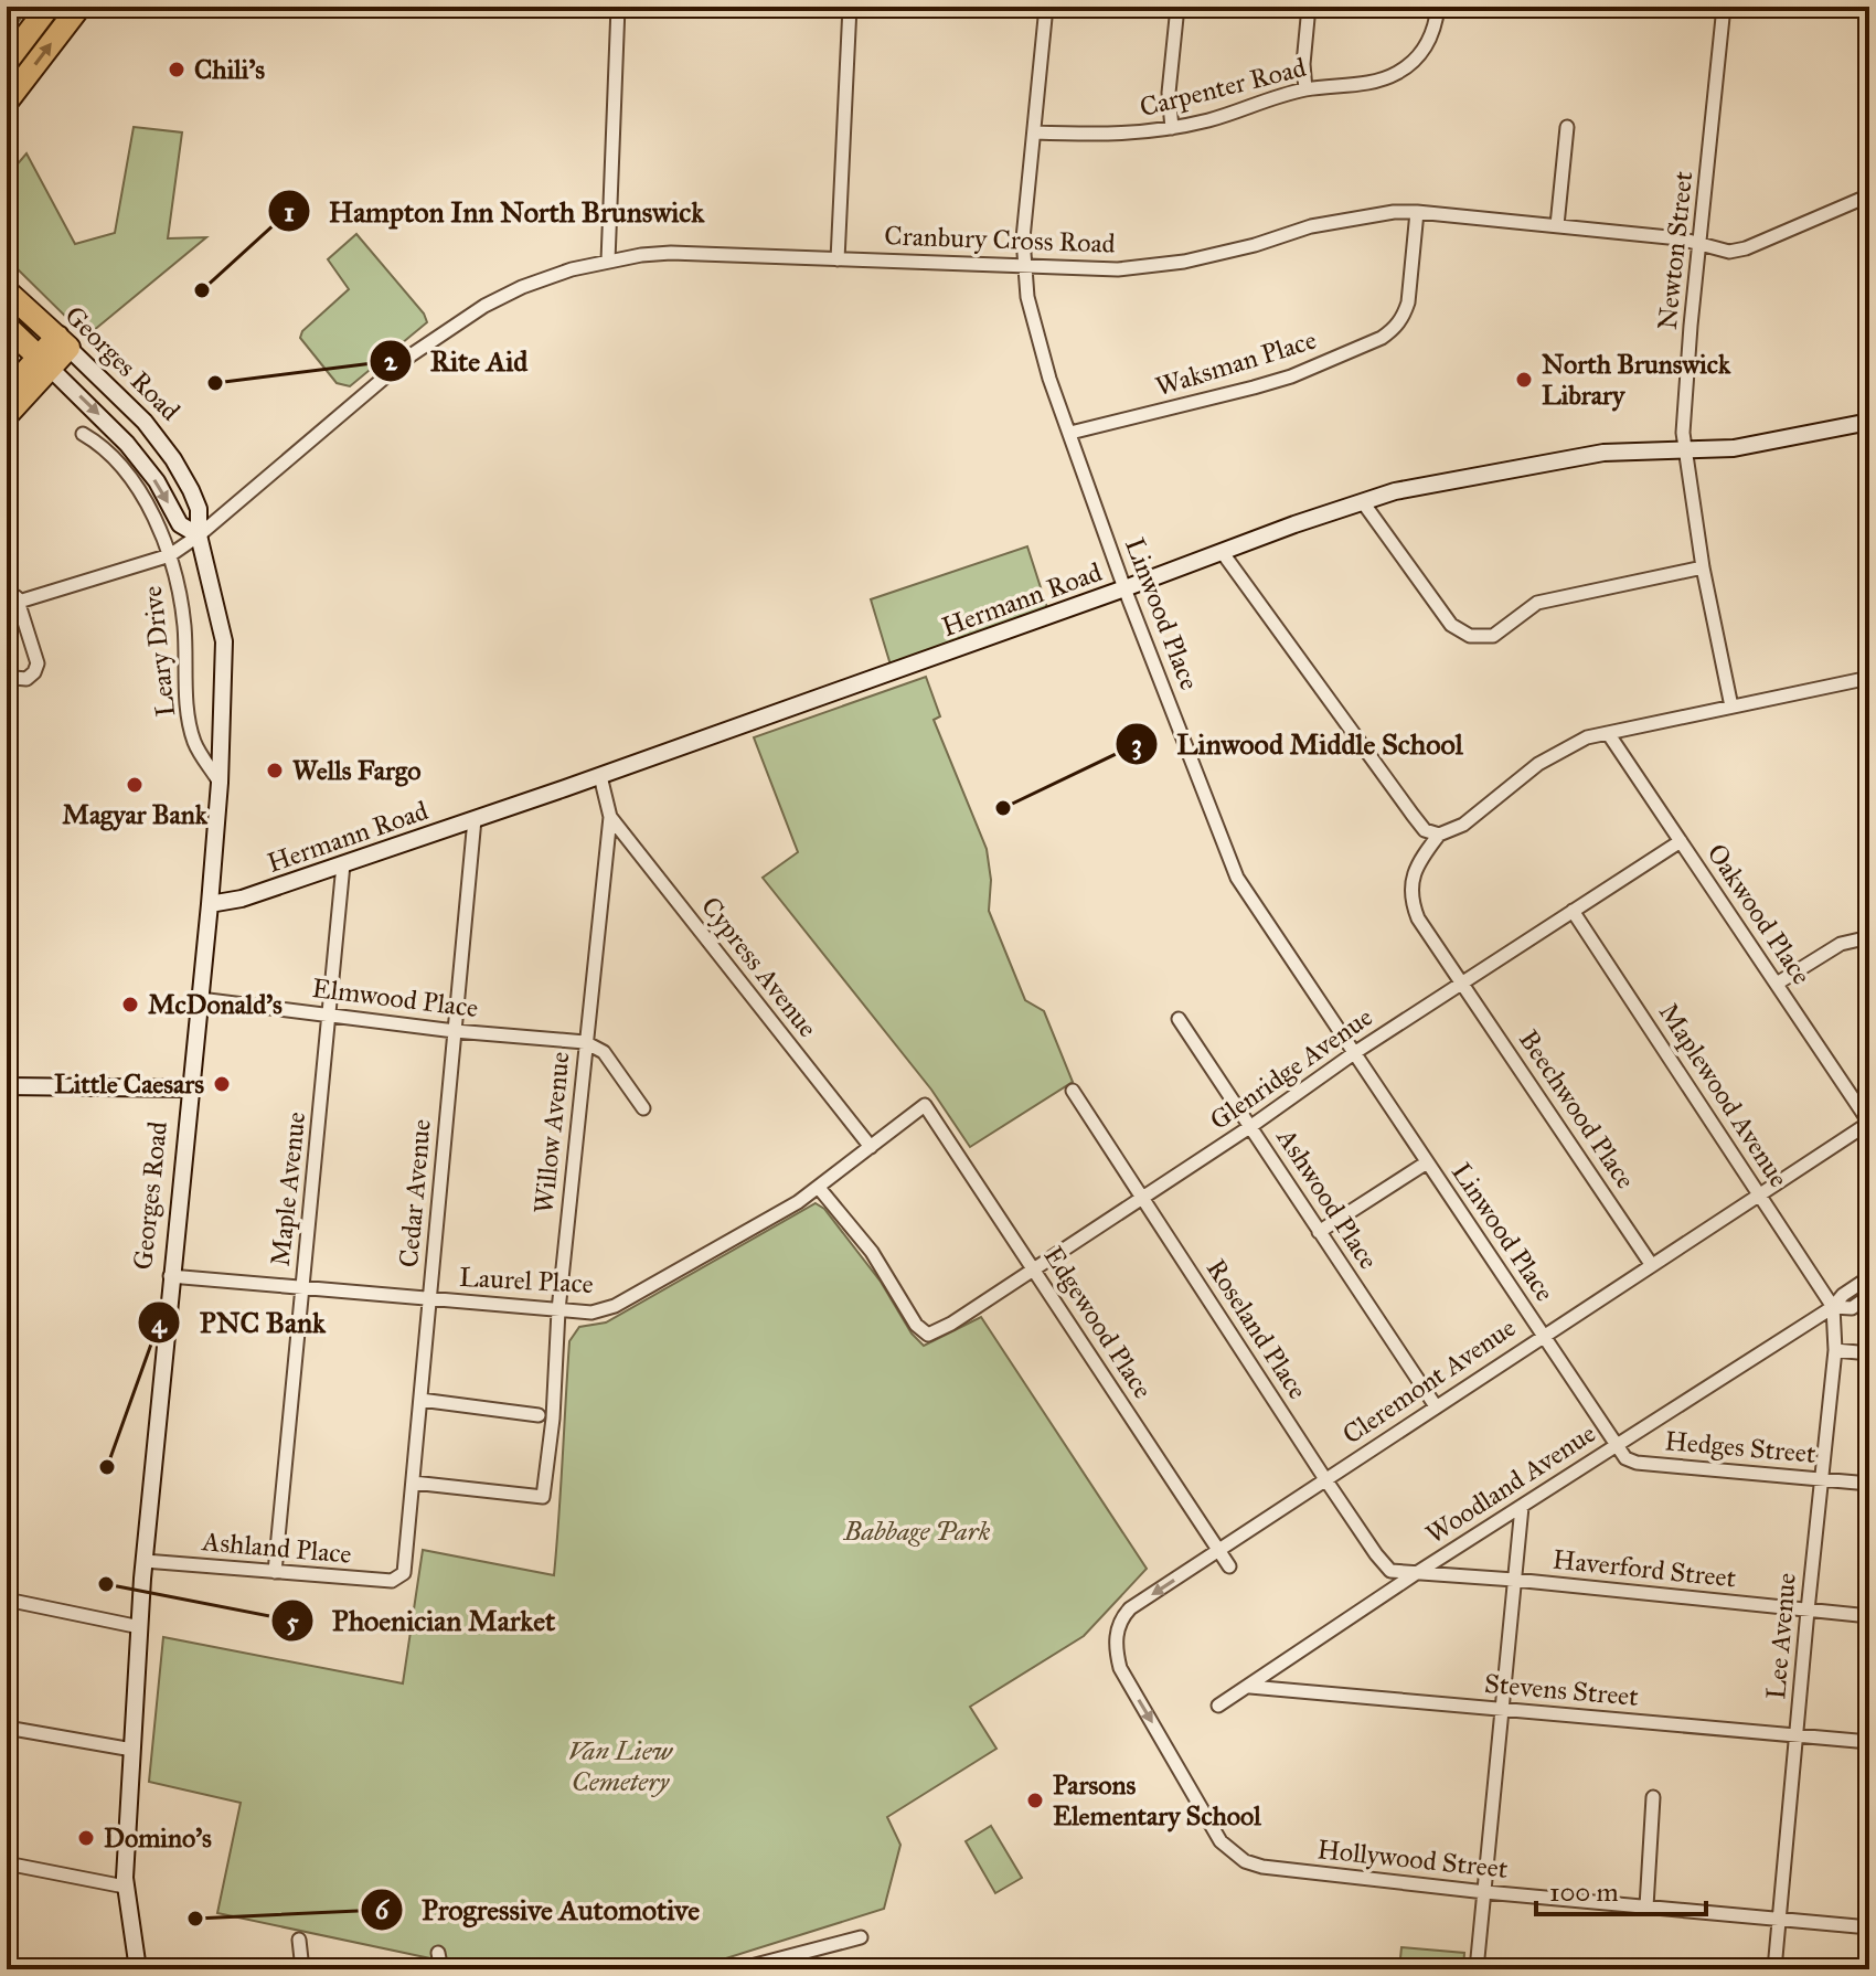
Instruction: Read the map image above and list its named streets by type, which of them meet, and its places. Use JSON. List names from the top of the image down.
{
  "streets": {
    "highway": ["Georges Road"],
    "street": [
      "Carpenter Road",
      "Cranbury Cross Road",
      "Newton Street",
      "Waksman Place",
      "Hermann Road",
      "Linwood Place",
      "Leary Drive",
      "Oakwood Place",
      "Cypress Avenue",
      "Elmwood Place",
      "Glenridge Avenue",
      "Maplewood Avenue",
      "Beechwood Place",
      "Willow Avenue",
      "Maple Avenue",
      "Cedar Avenue",
      "Ashwood Place",
      "Laurel Place",
      "Edgewood Place",
      "Roseland Place",
      "Cleremont Avenue",
      "Hedges Street",
      "Woodland Avenue",
      "Ashland Place",
      "Haverford Street",
      "Lee Avenue",
      "Stevens Street",
      "Hollywood Street"
    ]
  },
  "crossings": [
    ["Carpenter Road", "Linwood Place"],
    ["Cranbury Cross Road", "Newton Street"],
    ["Cranbury Cross Road", "Georges Road"],
    ["Cranbury Cross Road", "Waksman Place"],
    ["Cranbury Cross Road", "Linwood Place"],
    ["Cranbury Cross Road", "Leary Drive"],
    ["Newton Street", "Hermann Road"],
    ["Georges Road", "Hermann Road"],
    ["Georges Road", "Leary Drive"],
    ["Georges Road", "Elmwood Place"],
    ["Georges Road", "Laurel Place"],
    ["Georges Road", "Ashland Place"],
    ["Waksman Place", "Linwood Place"],
    ["Hermann Road", "Linwood Place"],
    ["Hermann Road", "Willow Avenue"],
    ["Hermann Road", "Maple Avenue"],
    ["Hermann Road", "Cedar Avenue"],
    ["Linwood Place", "Glenridge Avenue"],
    ["Linwood Place", "Cleremont Avenue"],
    ["Linwood Place", "Hedges Street"],
    ["Linwood Place", "Woodland Avenue"],
    ["Oakwood Place", "Glenridge Avenue"],
    ["Oakwood Place", "Cleremont Avenue"],
    ["Cypress Avenue", "Willow Avenue"],
    ["Cypress Avenue", "Laurel Place"],
    ["Elmwood Place", "Willow Avenue"],
    ["Elmwood Place", "Maple Avenue"],
    ["Elmwood Place", "Cedar Avenue"],
    ["Glenridge Avenue", "Maplewood Avenue"],
    ["Glenridge Avenue", "Beechwood Place"],
    ["Glenridge Avenue", "Ashwood Place"],
    ["Glenridge Avenue", "Laurel Place"],
    ["Glenridge Avenue", "Edgewood Place"],
    ["Glenridge Avenue", "Roseland Place"],
    ["Maplewood Avenue", "Cleremont Avenue"],
    ["Maplewood Avenue", "Woodland Avenue"],
    ["Maplewood Avenue", "Lee Avenue"],
    ["Beechwood Place", "Cleremont Avenue"],
    ["Willow Avenue", "Cedar Avenue"],
    ["Willow Avenue", "Laurel Place"],
    ["Maple Avenue", "Laurel Place"],
    ["Maple Avenue", "Ashland Place"],
    ["Cedar Avenue", "Laurel Place"],
    ["Cedar Avenue", "Ashland Place"],
    ["Ashwood Place", "Cleremont Avenue"],
    ["Laurel Place", "Edgewood Place"],
    ["Edgewood Place", "Cleremont Avenue"],
    ["Roseland Place", "Cleremont Avenue"],
    ["Roseland Place", "Woodland Avenue"],
    ["Roseland Place", "Haverford Street"],
    ["Cleremont Avenue", "Hollywood Street"],
    ["Hedges Street", "Woodland Avenue"],
    ["Hedges Street", "Lee Avenue"],
    ["Woodland Avenue", "Haverford Street"],
    ["Woodland Avenue", "Lee Avenue"],
    ["Woodland Avenue", "Stevens Street"],
    ["Haverford Street", "Lee Avenue"],
    ["Lee Avenue", "Stevens Street"],
    ["Lee Avenue", "Hollywood Street"]
  ],
  "parks": ["Babbage Park", "Van Liew Cemetery"],
  "places": [
    "Chili's",
    "Hampton Inn North Brunswick",
    "North Brunswick Library",
    "Rite Aid",
    "Wells Fargo",
    "Magyar Bank",
    "Linwood Middle School",
    "McDonald's",
    "Little Caesars",
    "PNC Bank",
    "Phoenician Market",
    "Parsons Elementary School",
    "Domino's",
    "Progressive Automotive"
  ],
  "scale_bar": "100 m"
}
